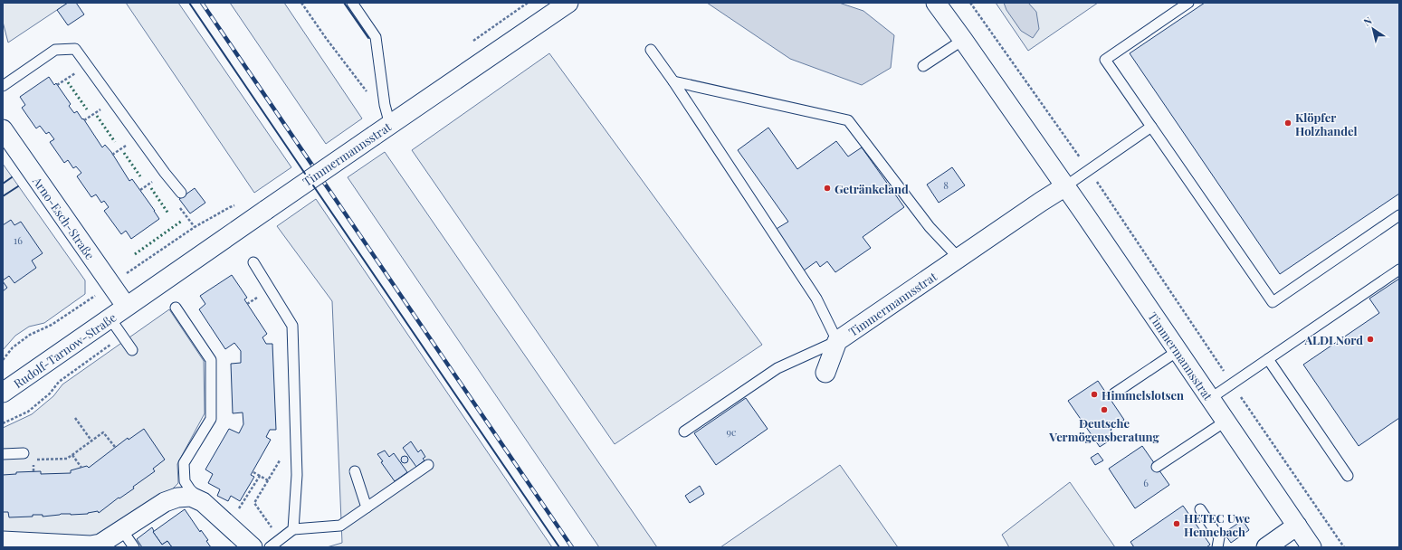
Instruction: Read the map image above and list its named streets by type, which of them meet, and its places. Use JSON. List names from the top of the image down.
{
  "streets": {
    "street": ["Timmermannsstrat", "Arno-Esch-Straße", "Rudolf-Tarnow-Straße"]
  },
  "crossings": [
    ["Timmermannsstrat", "Arno-Esch-Straße"],
    ["Timmermannsstrat", "Rudolf-Tarnow-Straße"],
    ["Arno-Esch-Straße", "Rudolf-Tarnow-Straße"]
  ],
  "places": [
    "Klöpfer Holzhandel",
    "Getränkeland",
    "ALDI Nord",
    "Himmelslotsen",
    "Deutsche Vermögensberatung",
    "HETEC Uwe Hennebach"
  ],
  "house_numbers": [
    "8",
    "16",
    "9c",
    "6"
  ],
  "north": "top left"
}
